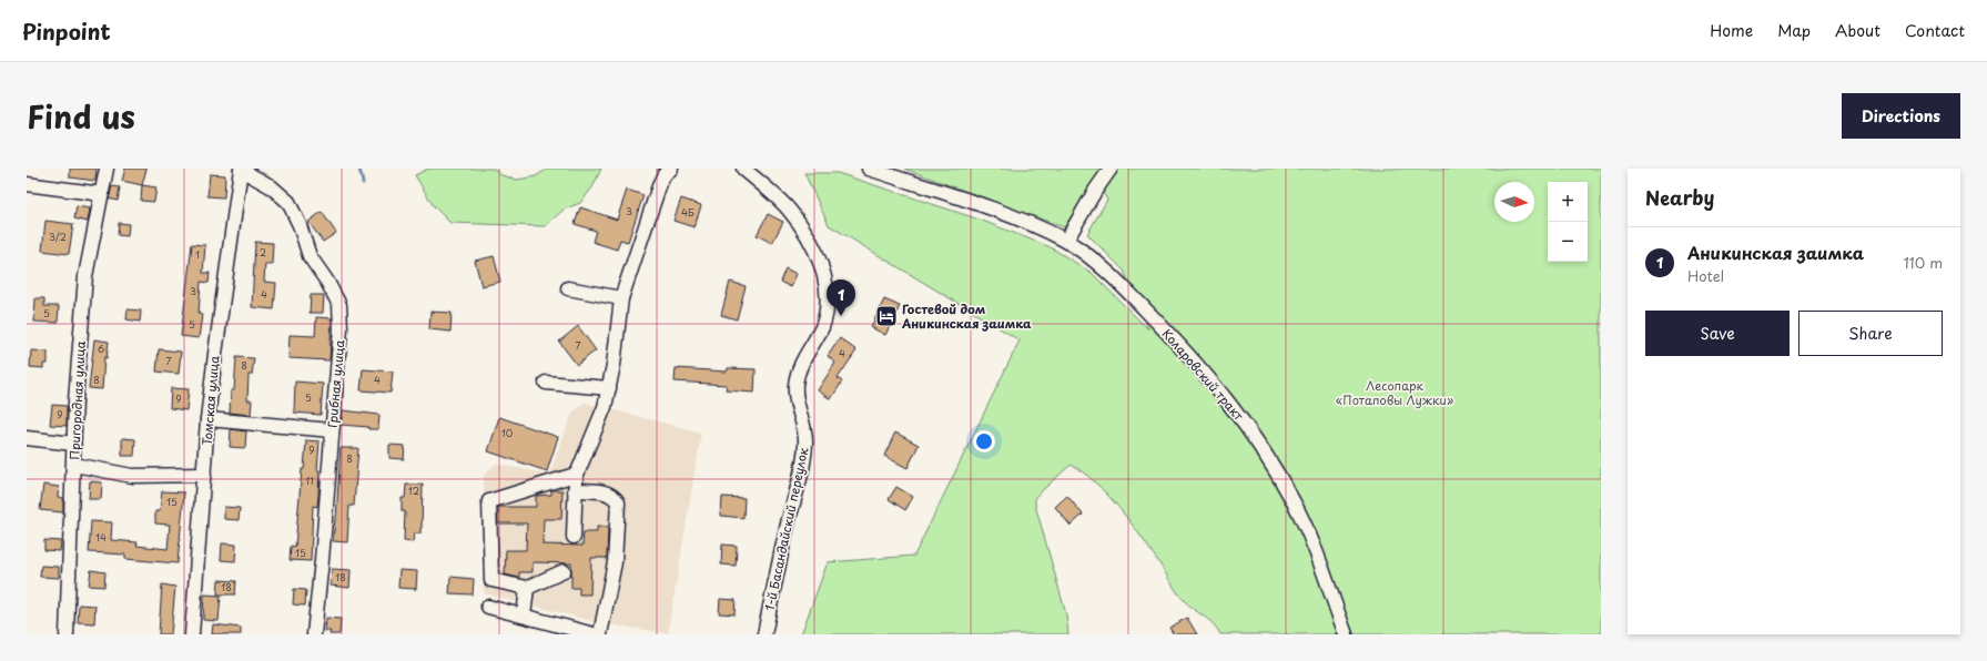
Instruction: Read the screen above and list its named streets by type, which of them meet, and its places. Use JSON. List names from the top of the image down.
{
  "streets": {
    "street": [
      "Коларовский тракт",
      "Грибная улица",
      "Пригородная улица",
      "Томская улица",
      "1-й Басандайский переулок"
    ]
  },
  "crossings": [
    ["Грибная улица", "Томская улица"]
  ],
  "parks": ["Лесопарк «Потаповы Лужки»"],
  "places": {
    "hotel": ["Гостевой дом Аникинская заимка"]
  },
  "house_numbers": [
    "3",
    "4Б",
    "3/2",
    "2",
    "1",
    "3",
    "4",
    "5",
    "5",
    "7",
    "6",
    "4",
    "7",
    "8",
    "8",
    "4",
    "5",
    "9",
    "9",
    "10",
    "9",
    "8",
    "11",
    "12",
    "15",
    "14",
    "15",
    "18",
    "18"
  ],
  "north": "right",
  "page": {
    "header": "Pinpoint",
    "nav": [
      "Home",
      "Map",
      "About",
      "Contact"
    ],
    "title": "Find us",
    "buttons": [
      "Directions",
      ["Save", "Share"]
    ],
    "heading": "Nearby",
    "map_buttons": ["+", "−"],
    "list": [
      {
        "mark": "1",
        "name": "Аникинская заимка",
        "note": "Hotel",
        "value": "110 m"
      }
    ],
    "pins": "1"
  }
}
